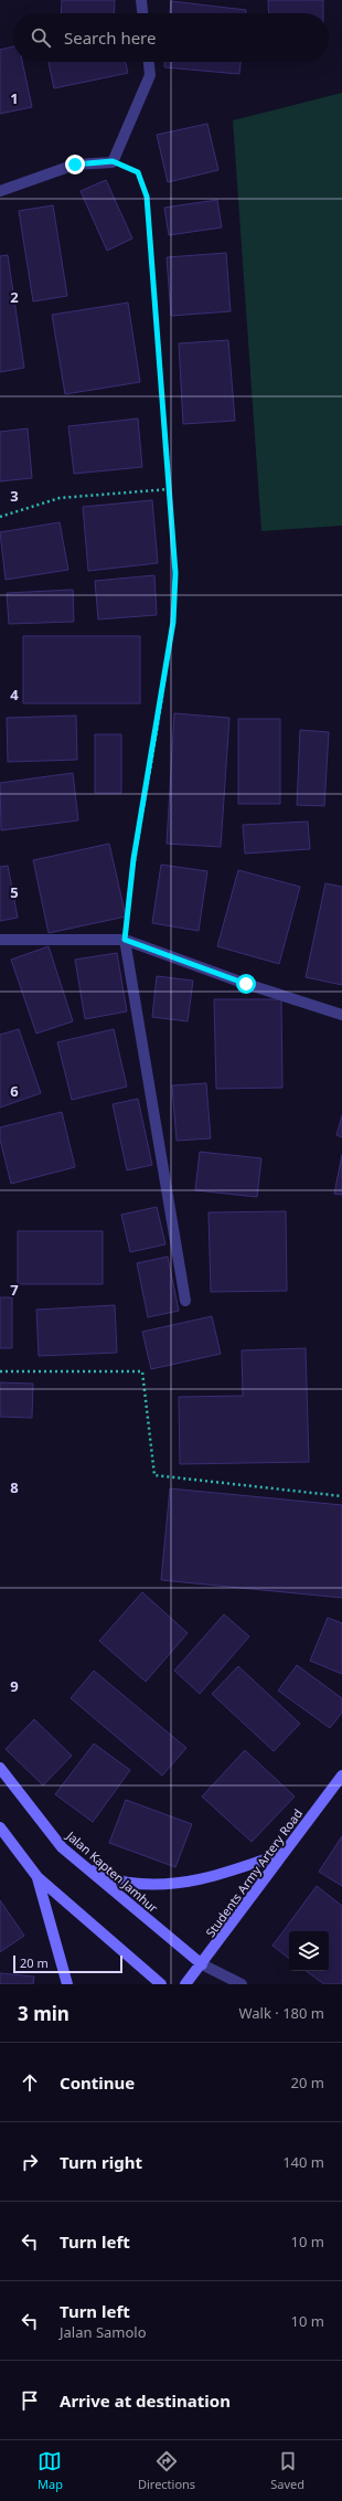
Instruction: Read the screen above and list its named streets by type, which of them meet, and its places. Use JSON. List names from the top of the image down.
{
  "streets": {
    "street": ["Jalan Kapten Jamhur", "Students Army Artery Road"]
  },
  "crossings": [
    ["Jalan Kapten Jamhur", "Students Army Artery Road"]
  ],
  "scale_bar": "20 m",
  "page": {
    "search": "Search here",
    "scale": "20 m",
    "heading": ["3 min", "Walk · 180 m"],
    "list": [
      ["Continue", "20 m"],
      ["Turn right", "140 m"],
      ["Turn left", "10 m"],
      ["Turn left", "Jalan Samolo", "10 m"],
      "Arrive at destination"
    ],
    "nav": ["Map", "Directions", "Saved"]
  },
  "grid": {
    "rows": [
      "1",
      "2",
      "3",
      "4",
      "5",
      "6",
      "7",
      "8",
      "9"
    ]
  }
}
